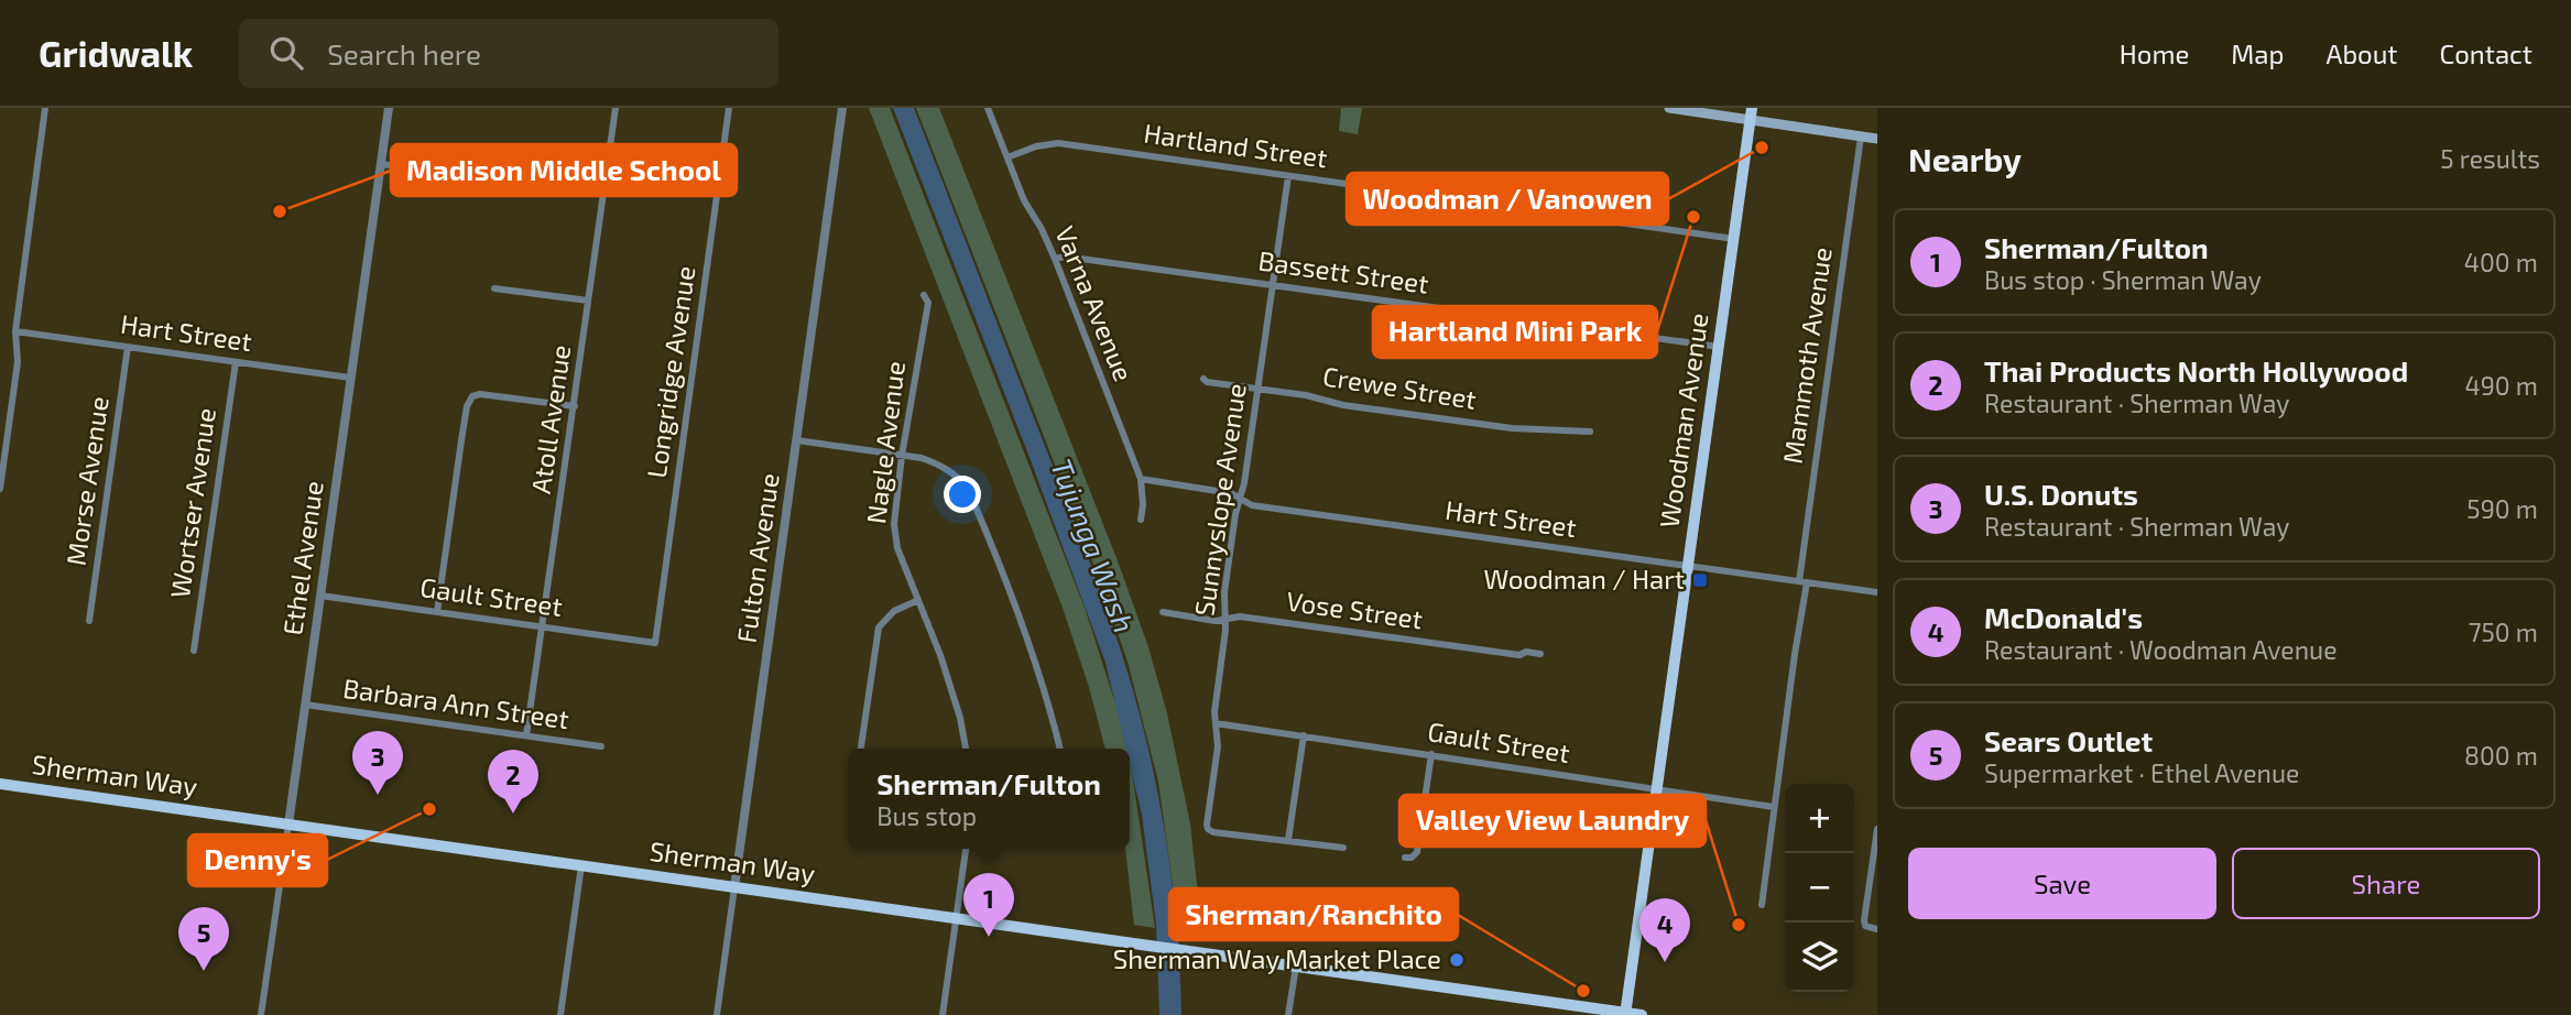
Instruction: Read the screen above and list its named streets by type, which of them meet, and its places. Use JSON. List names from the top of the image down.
{
  "streets": {
    "main road": ["Woodman Avenue", "Sherman Way"],
    "street": [
      "Hartland Street",
      "Bassett Street",
      "Varna Avenue",
      "Hart Street",
      "Mammoth Avenue",
      "Longridge Avenue",
      "Crewe Street",
      "Atoll Avenue",
      "Nagle Avenue",
      "Morse Avenue",
      "Sunnyslope Avenue",
      "Wortser Avenue",
      "Ethel Avenue",
      "Fulton Avenue",
      "Gault Street",
      "Vose Street",
      "Barbara Ann Street"
    ]
  },
  "crossings": [
    ["Hartland Street", "Varna Avenue"],
    ["Hartland Street", "Woodman Avenue"],
    ["Hartland Street", "Sunnyslope Avenue"],
    ["Bassett Street", "Varna Avenue"],
    ["Bassett Street", "Woodman Avenue"],
    ["Bassett Street", "Sunnyslope Avenue"],
    ["Varna Avenue", "Hart Street"],
    ["Hart Street", "Mammoth Avenue"],
    ["Hart Street", "Woodman Avenue"],
    ["Hart Street", "Morse Avenue"],
    ["Hart Street", "Sunnyslope Avenue"],
    ["Hart Street", "Wortser Avenue"],
    ["Hart Street", "Ethel Avenue"],
    ["Mammoth Avenue", "Gault Street"],
    ["Longridge Avenue", "Gault Street"],
    ["Crewe Street", "Sunnyslope Avenue"],
    ["Atoll Avenue", "Gault Street"],
    ["Atoll Avenue", "Barbara Ann Street"],
    ["Woodman Avenue", "Gault Street"],
    ["Woodman Avenue", "Sherman Way"],
    ["Sunnyslope Avenue", "Gault Street"],
    ["Sunnyslope Avenue", "Vose Street"],
    ["Ethel Avenue", "Gault Street"],
    ["Ethel Avenue", "Barbara Ann Street"],
    ["Ethel Avenue", "Sherman Way"],
    ["Fulton Avenue", "Sherman Way"]
  ],
  "water": ["Tujunga Wash"],
  "places": {
    "other": [
      "Woodman / Vanowen",
      "Madison Middle School",
      "Hartland Mini Park",
      "Denny's",
      "Valley View Laundry",
      "Sherman Way Market Place",
      "Sherman/Ranchito"
    ],
    "transit": ["Woodman / Hart"]
  },
  "page": {
    "header": "Gridwalk",
    "search": "Search here",
    "nav": [
      "Home",
      "Map",
      "About",
      "Contact"
    ],
    "heading": ["Nearby", "5 results"],
    "list": [
      {
        "mark": "1",
        "name": "Sherman/Fulton",
        "note": "Bus stop · Sherman Way",
        "value": "400 m"
      },
      {
        "mark": "2",
        "name": "Thai Products North Hollywood",
        "note": "Restaurant · Sherman Way",
        "value": "490 m"
      },
      {
        "mark": "3",
        "name": "U.S. Donuts",
        "note": "Restaurant · Sherman Way",
        "value": "590 m"
      },
      {
        "mark": "4",
        "name": "McDonald's",
        "note": "Restaurant · Woodman Avenue",
        "value": "750 m"
      },
      {
        "mark": "5",
        "name": "Sears Outlet",
        "note": "Supermarket · Ethel Avenue",
        "value": "800 m"
      }
    ],
    "pins": [
      "3",
      "2",
      "1",
      "4",
      "5"
    ],
    "popup": ["Sherman/Fulton", "Bus stop"],
    "map_buttons": ["+", "−"],
    "buttons": ["Save", "Share"]
  }
}
